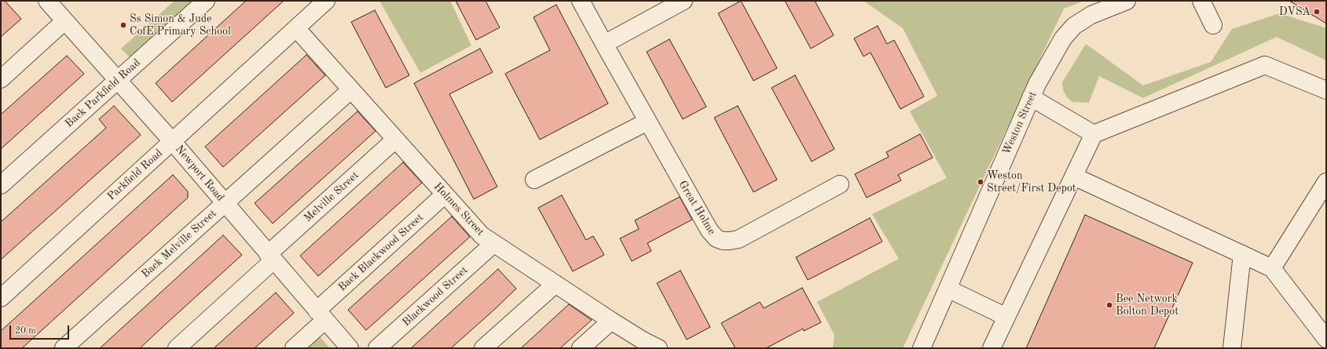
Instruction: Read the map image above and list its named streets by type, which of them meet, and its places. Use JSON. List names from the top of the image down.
{
  "streets": {
    "street": [
      "Back Parkfield Road",
      "Weston Street",
      "Newport Road",
      "Parkfield Road",
      "Melville Street",
      "Great Holme",
      "Holmes Street",
      "Back Melville Street",
      "Back Blackwood Street",
      "Blackwood Street"
    ]
  },
  "crossings": [
    ["Back Parkfield Road", "Newport Road"],
    ["Newport Road", "Parkfield Road"],
    ["Newport Road", "Melville Street"],
    ["Newport Road", "Back Melville Street"],
    ["Newport Road", "Back Blackwood Street"],
    ["Parkfield Road", "Holmes Street"],
    ["Melville Street", "Holmes Street"],
    ["Holmes Street", "Back Melville Street"],
    ["Holmes Street", "Back Blackwood Street"],
    ["Holmes Street", "Blackwood Street"]
  ],
  "places": [
    "DVSA",
    "Ss Simon & Jude CofE Primary School",
    "Weston Street/First Depot",
    "Bee Network Bolton Depot"
  ],
  "scale_bar": "20 m"
}
